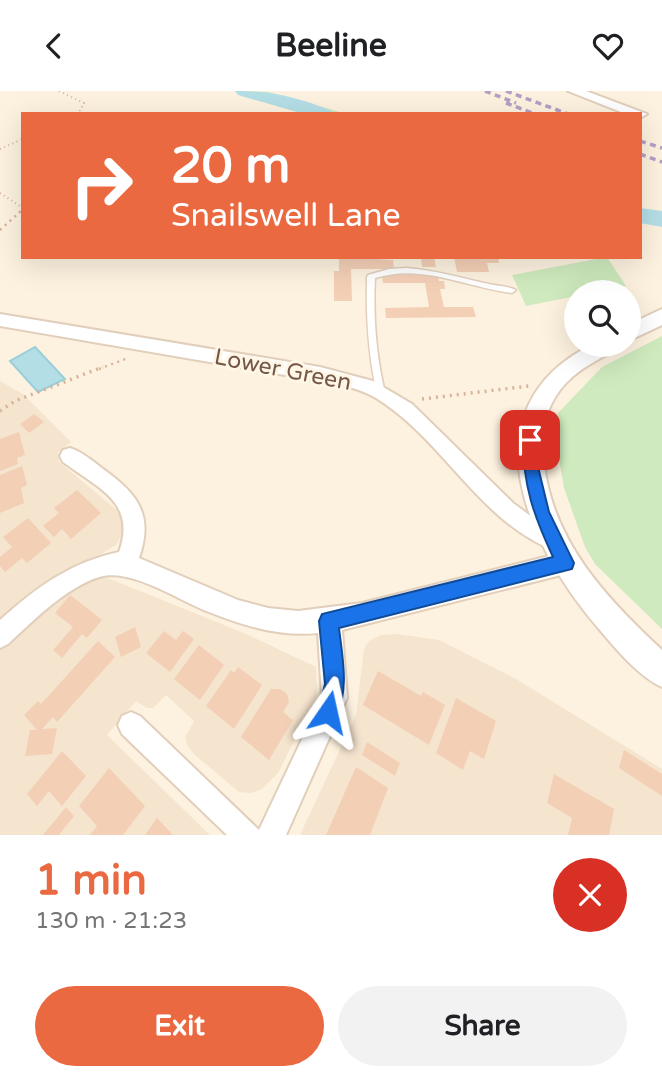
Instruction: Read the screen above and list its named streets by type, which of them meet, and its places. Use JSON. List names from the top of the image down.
{
  "streets": {
    "street": ["Lower Green"]
  },
  "page": {
    "header": "Beeline",
    "turn": ["20 m", "Snailswell Lane"],
    "heading": ["1 min", "130 m · 21:23"],
    "buttons": ["Exit", "Share"]
  }
}
